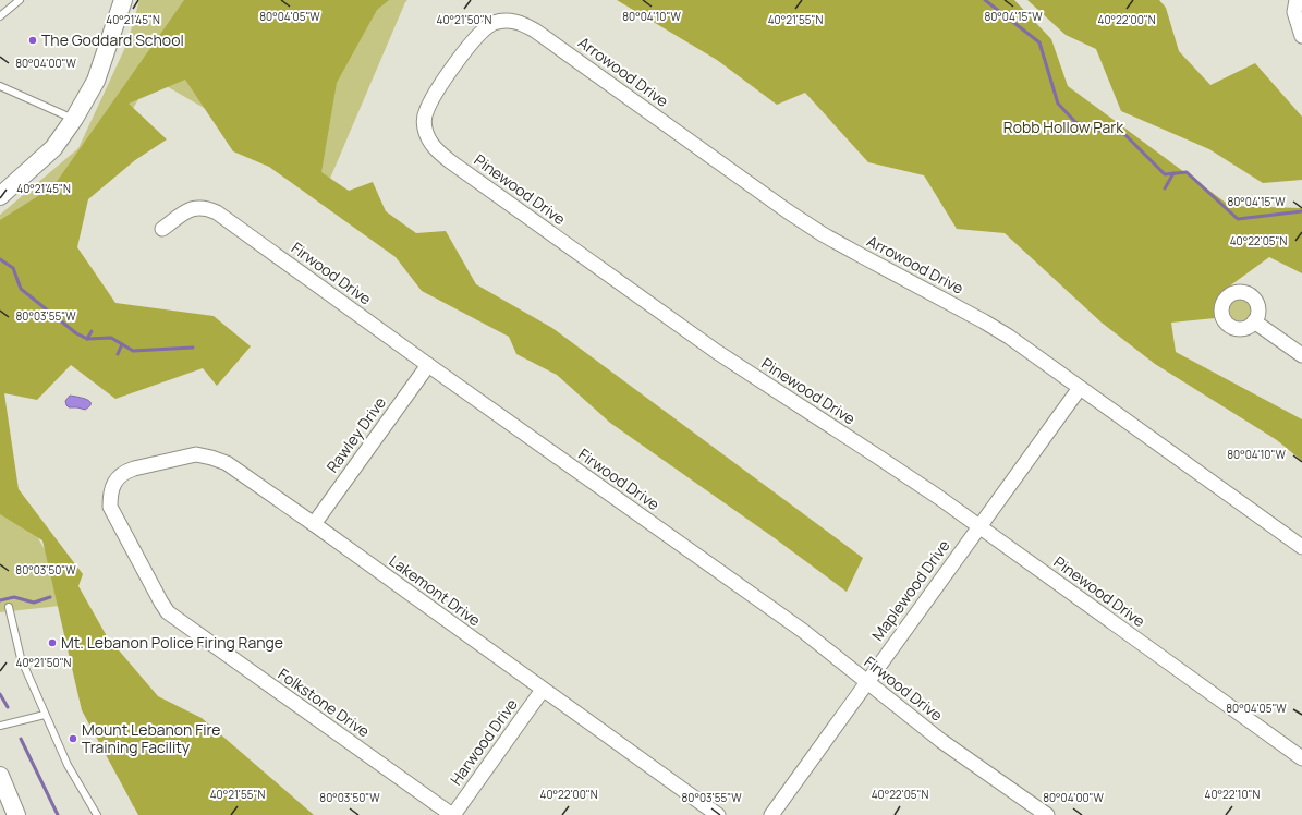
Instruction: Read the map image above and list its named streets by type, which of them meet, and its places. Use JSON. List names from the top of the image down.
{
  "streets": {
    "street": [
      "Arrowood Drive",
      "Pinewood Drive",
      "Firwood Drive",
      "Rawley Drive",
      "Lakemont Drive",
      "Maplewood Drive",
      "Folkstone Drive",
      "Harwood Drive"
    ]
  },
  "crossings": [
    ["Arrowood Drive", "Pinewood Drive"],
    ["Arrowood Drive", "Maplewood Drive"],
    ["Pinewood Drive", "Maplewood Drive"],
    ["Firwood Drive", "Rawley Drive"],
    ["Firwood Drive", "Maplewood Drive"],
    ["Rawley Drive", "Lakemont Drive"],
    ["Lakemont Drive", "Folkstone Drive"],
    ["Lakemont Drive", "Harwood Drive"],
    ["Folkstone Drive", "Harwood Drive"]
  ],
  "parks": ["Robb Hollow Park"],
  "places": ["The Goddard School", "Mt. Lebanon Police Firing Range", "Mount Lebanon Fire Training Facility"],
  "coordinates": [
    "80°04'05\"W",
    "80°04'10\"W",
    "80°04'15\"W",
    "40°21'45\"N",
    "40°21'50\"N",
    "40°21'55\"N",
    "40°22'00\"N",
    "80°04'00\"W",
    "40°22'05\"N",
    "80°03'55\"W",
    "80°03'50\"W",
    "40°22'10\"N"
  ]
}
